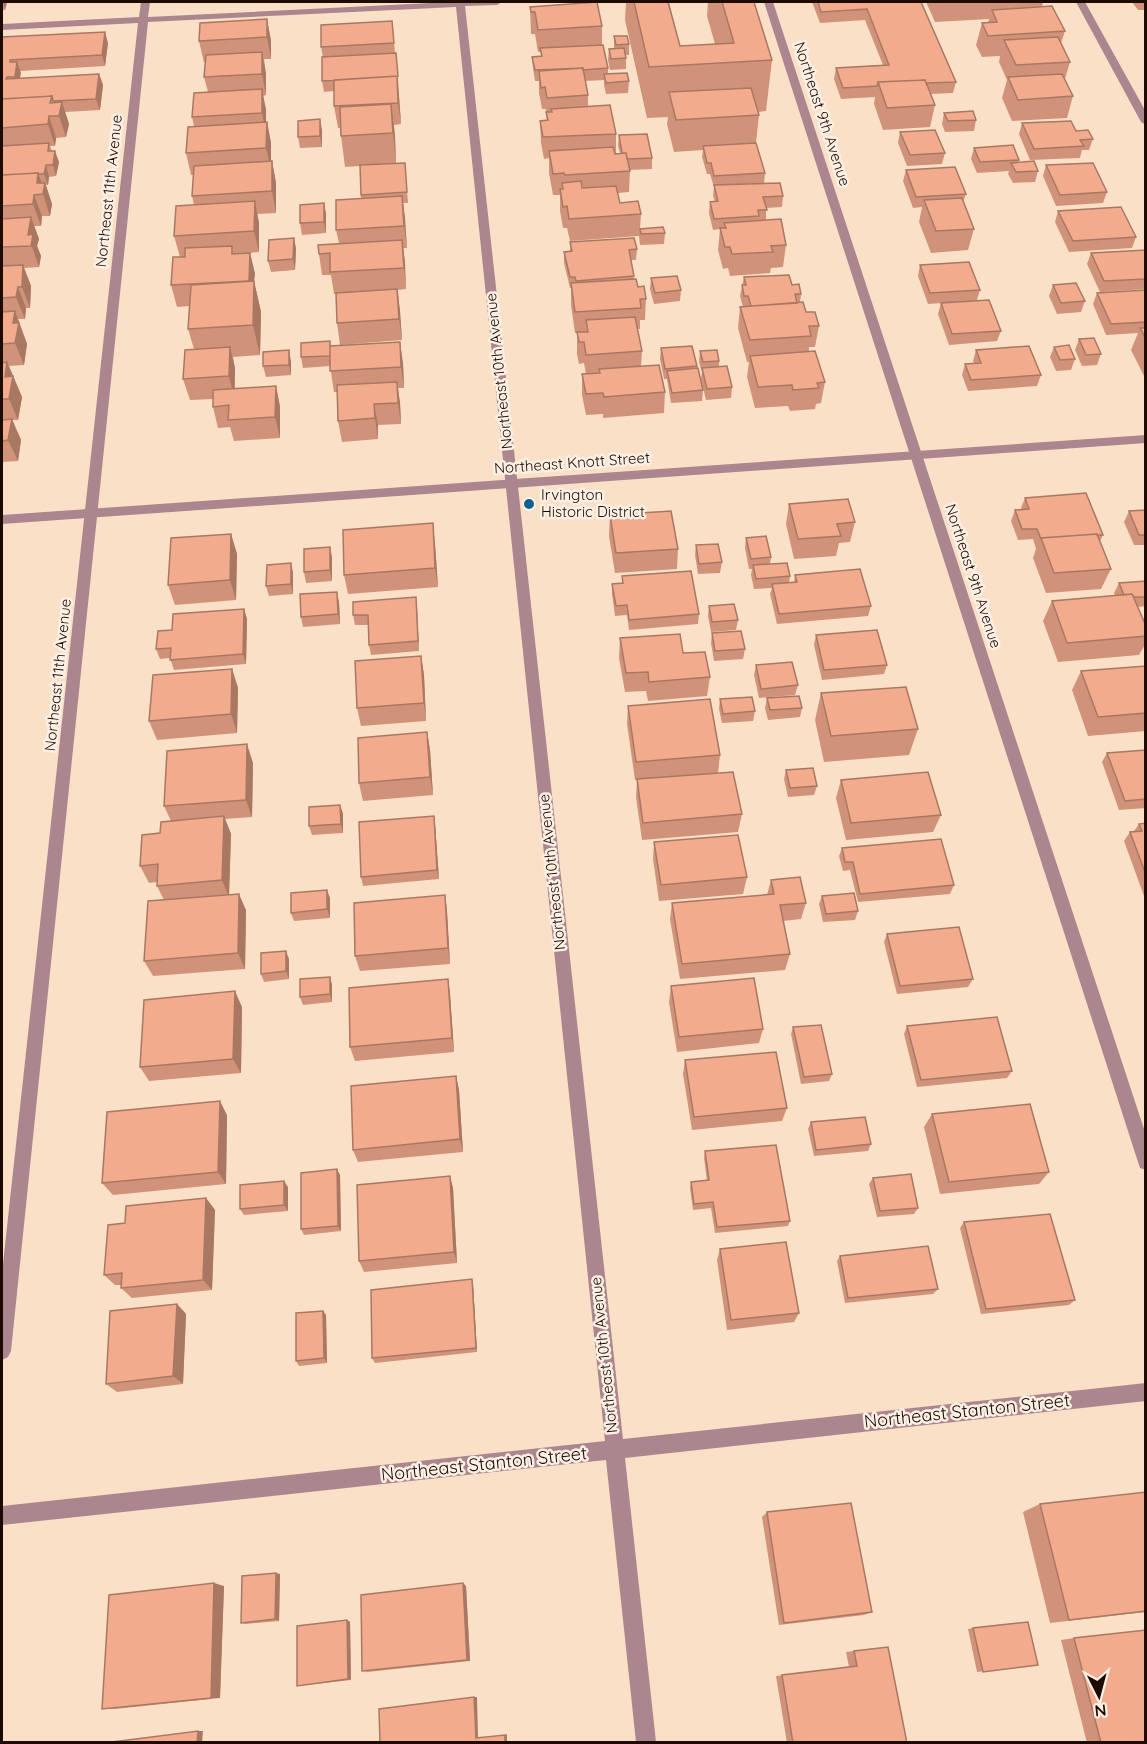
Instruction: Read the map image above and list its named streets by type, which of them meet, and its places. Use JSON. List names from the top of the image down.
{
  "streets": {
    "street": [
      "Northeast 9th Avenue",
      "Northeast 11th Avenue",
      "Northeast 10th Avenue",
      "Northeast Knott Street",
      "Northeast Stanton Street"
    ]
  },
  "crossings": [
    ["Northeast 9th Avenue", "Northeast Knott Street"],
    ["Northeast 11th Avenue", "Northeast Knott Street"],
    ["Northeast 10th Avenue", "Northeast Knott Street"],
    ["Northeast 10th Avenue", "Northeast Stanton Street"]
  ],
  "places": ["Irvington Historic District"],
  "north": "bottom"
}
